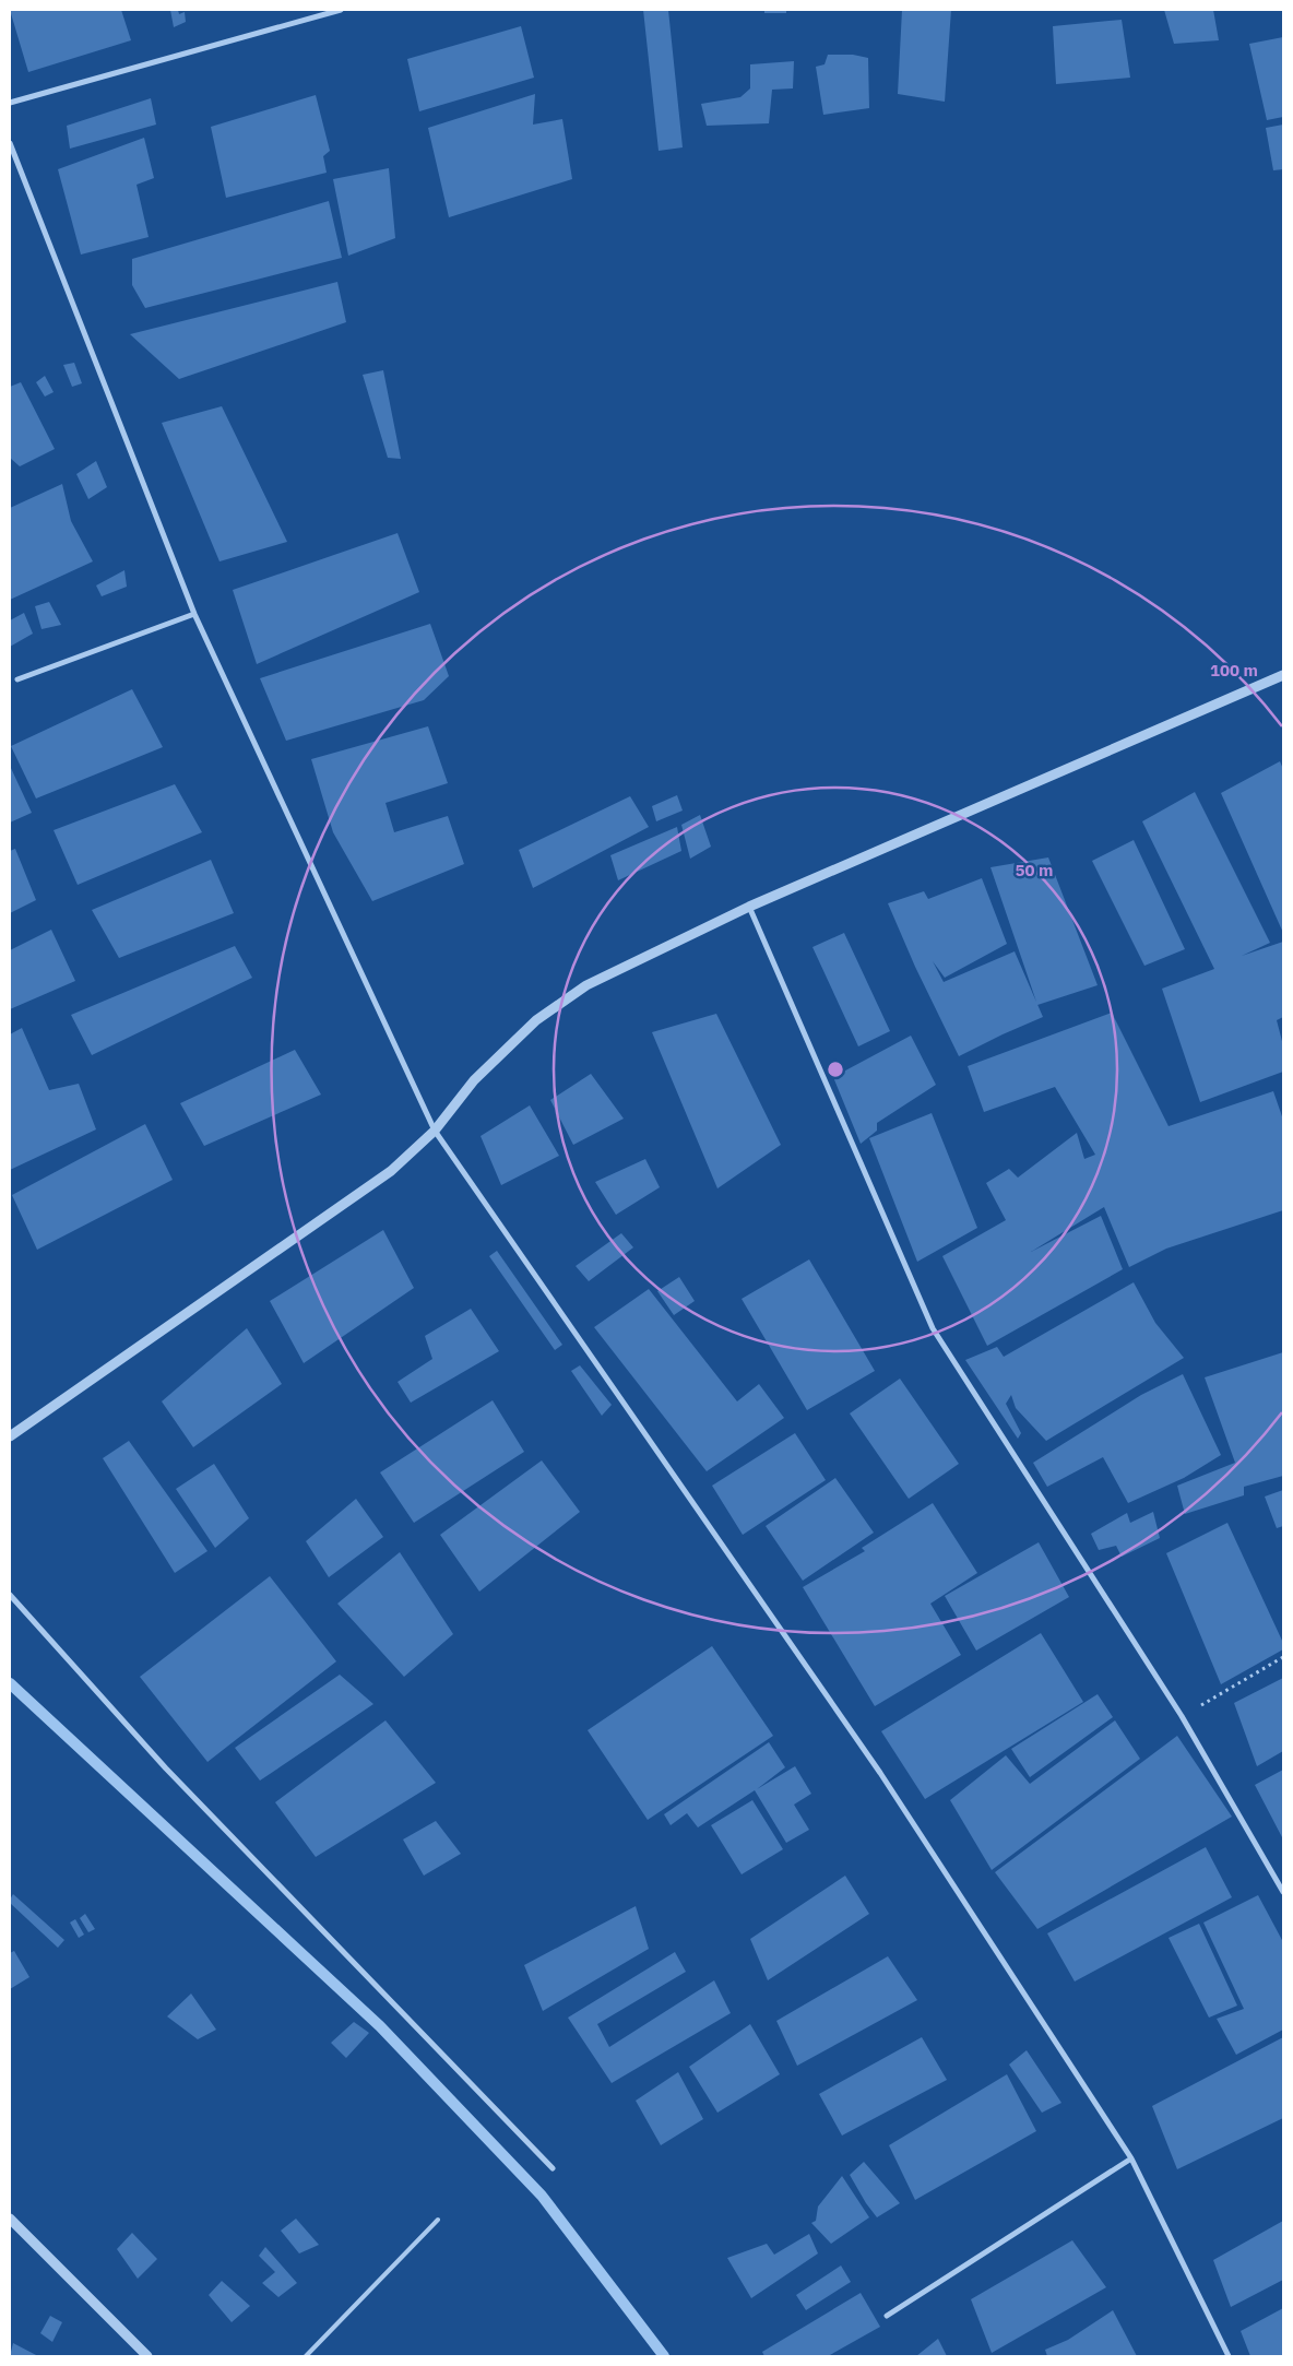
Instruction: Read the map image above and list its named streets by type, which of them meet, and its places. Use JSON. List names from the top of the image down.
{
  "rings": ["100 m", "50 m"]
}
